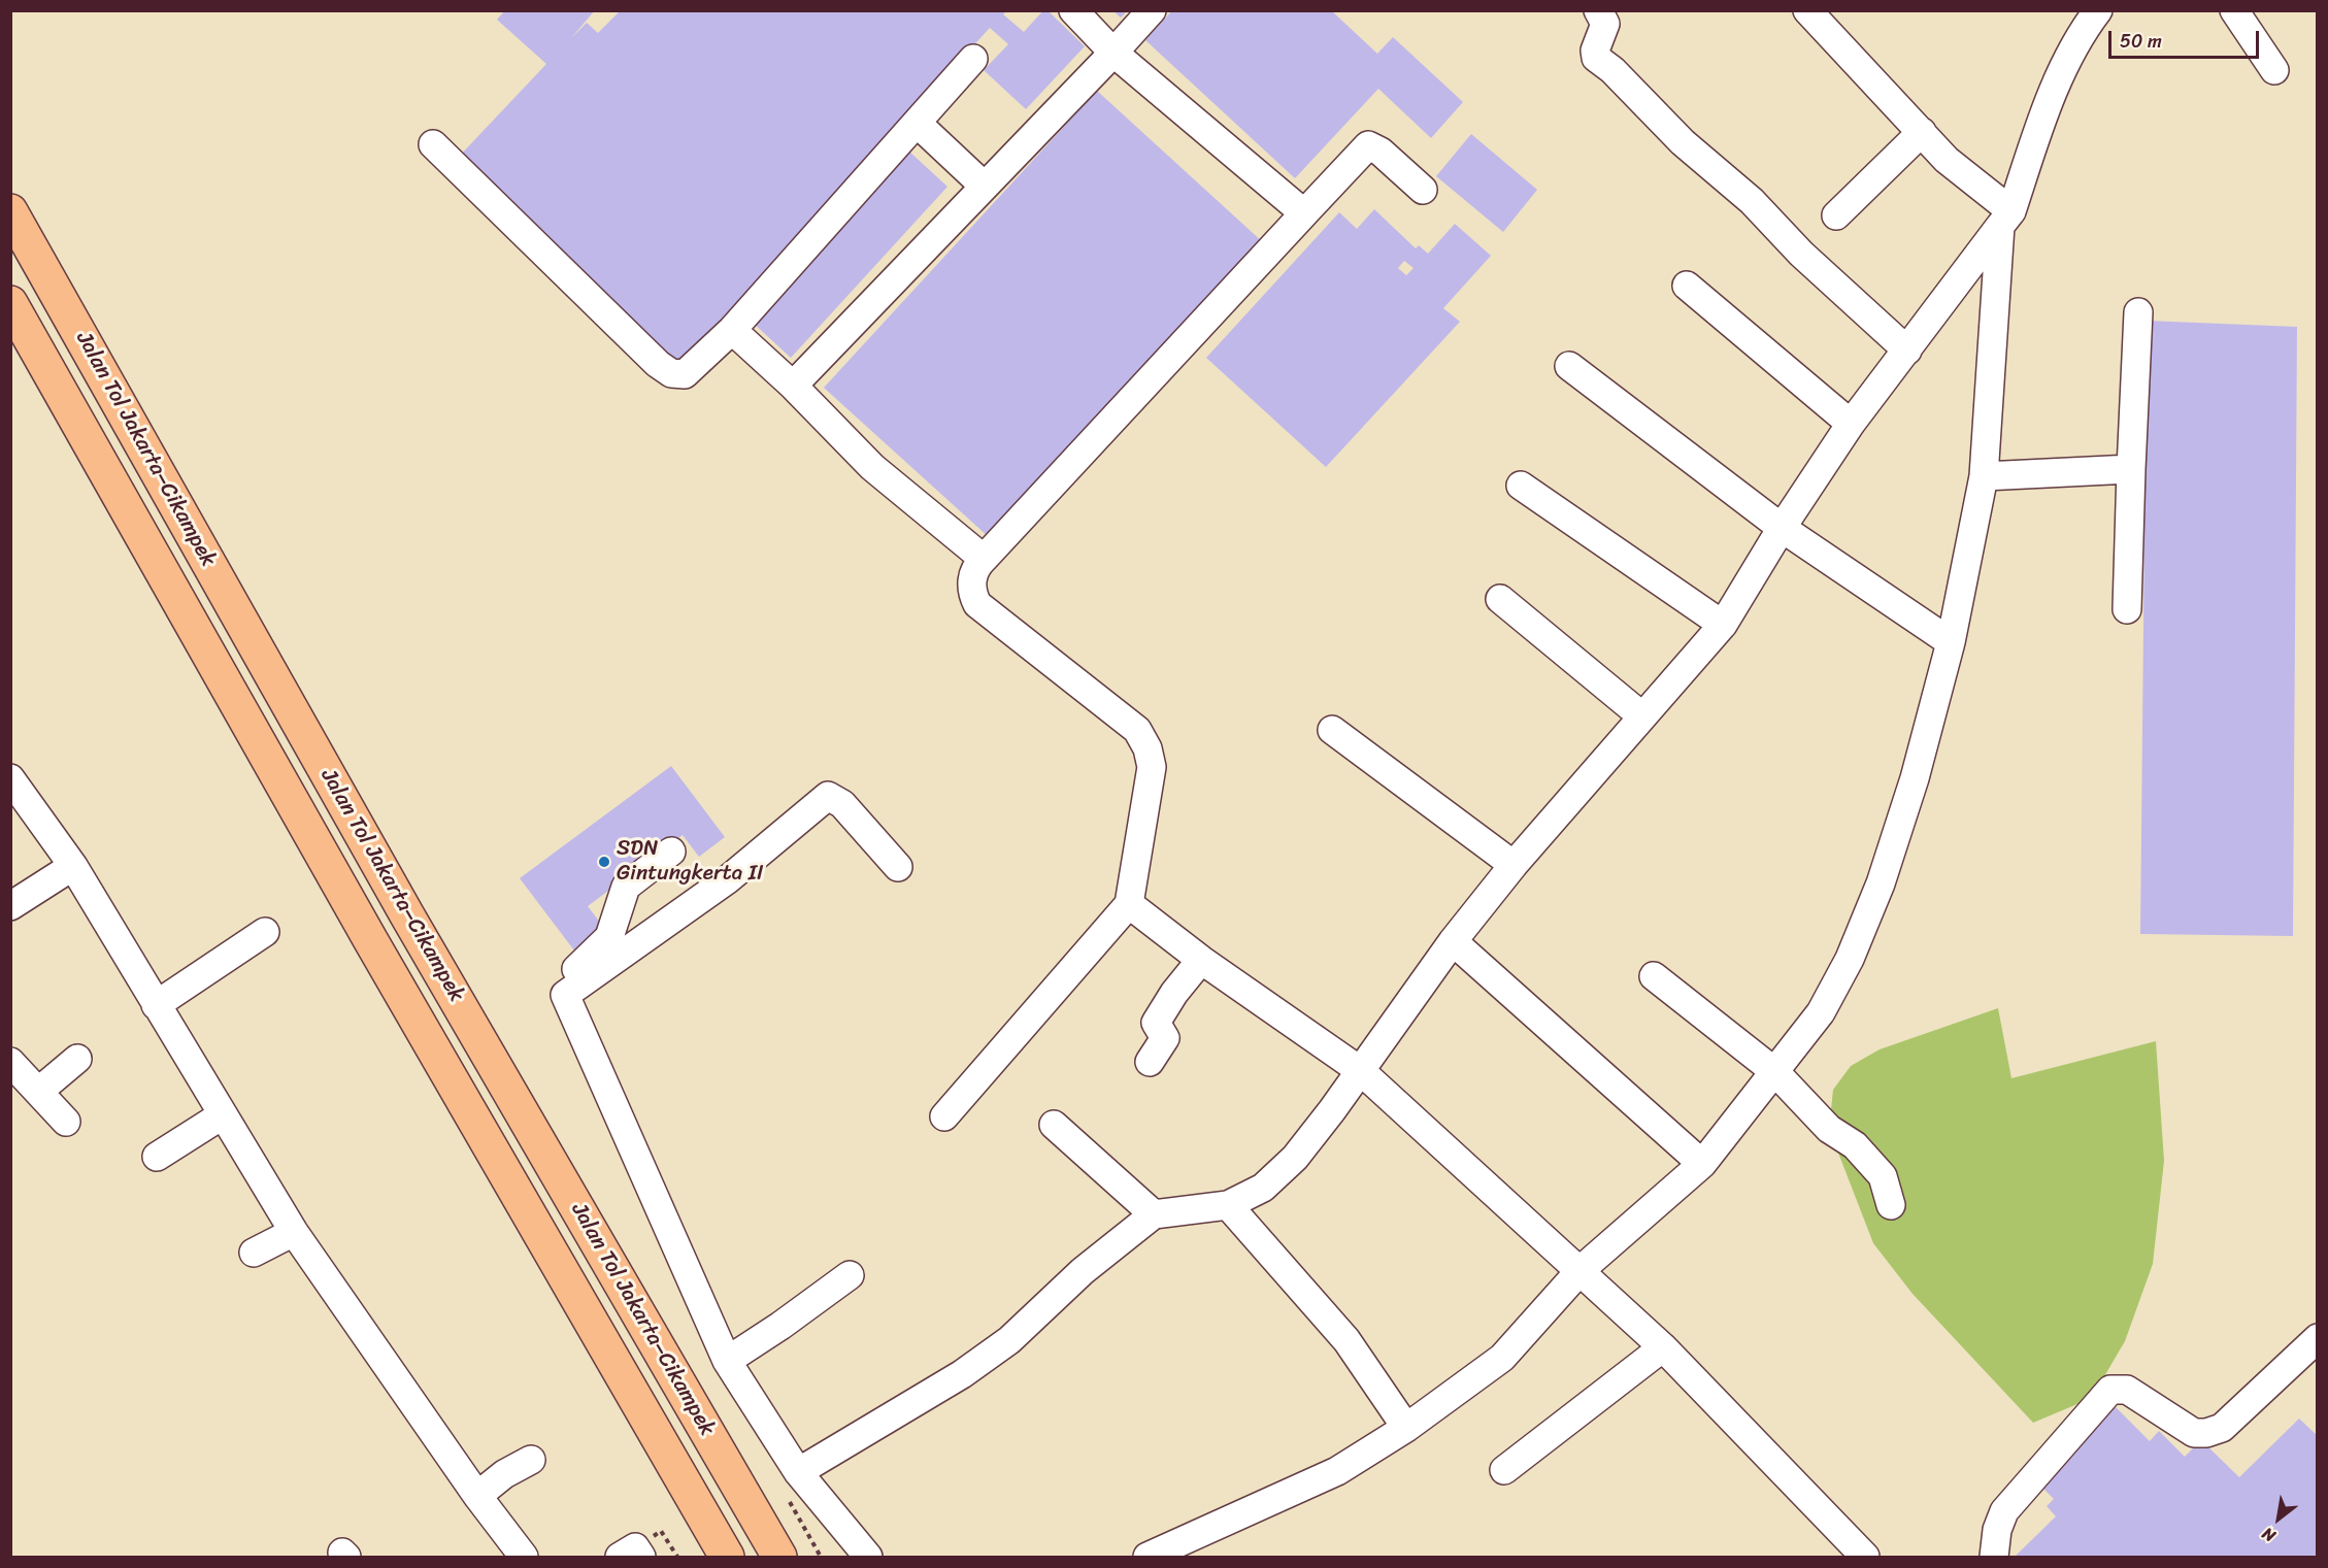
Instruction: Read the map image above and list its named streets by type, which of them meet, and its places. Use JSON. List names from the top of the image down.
{
  "streets": {
    "highway": ["Jalan Tol Jakarta–Cikampek"]
  },
  "places": ["SDN Gintungkerta II"],
  "scale_bar": "50 m",
  "north": "bottom left"
}
